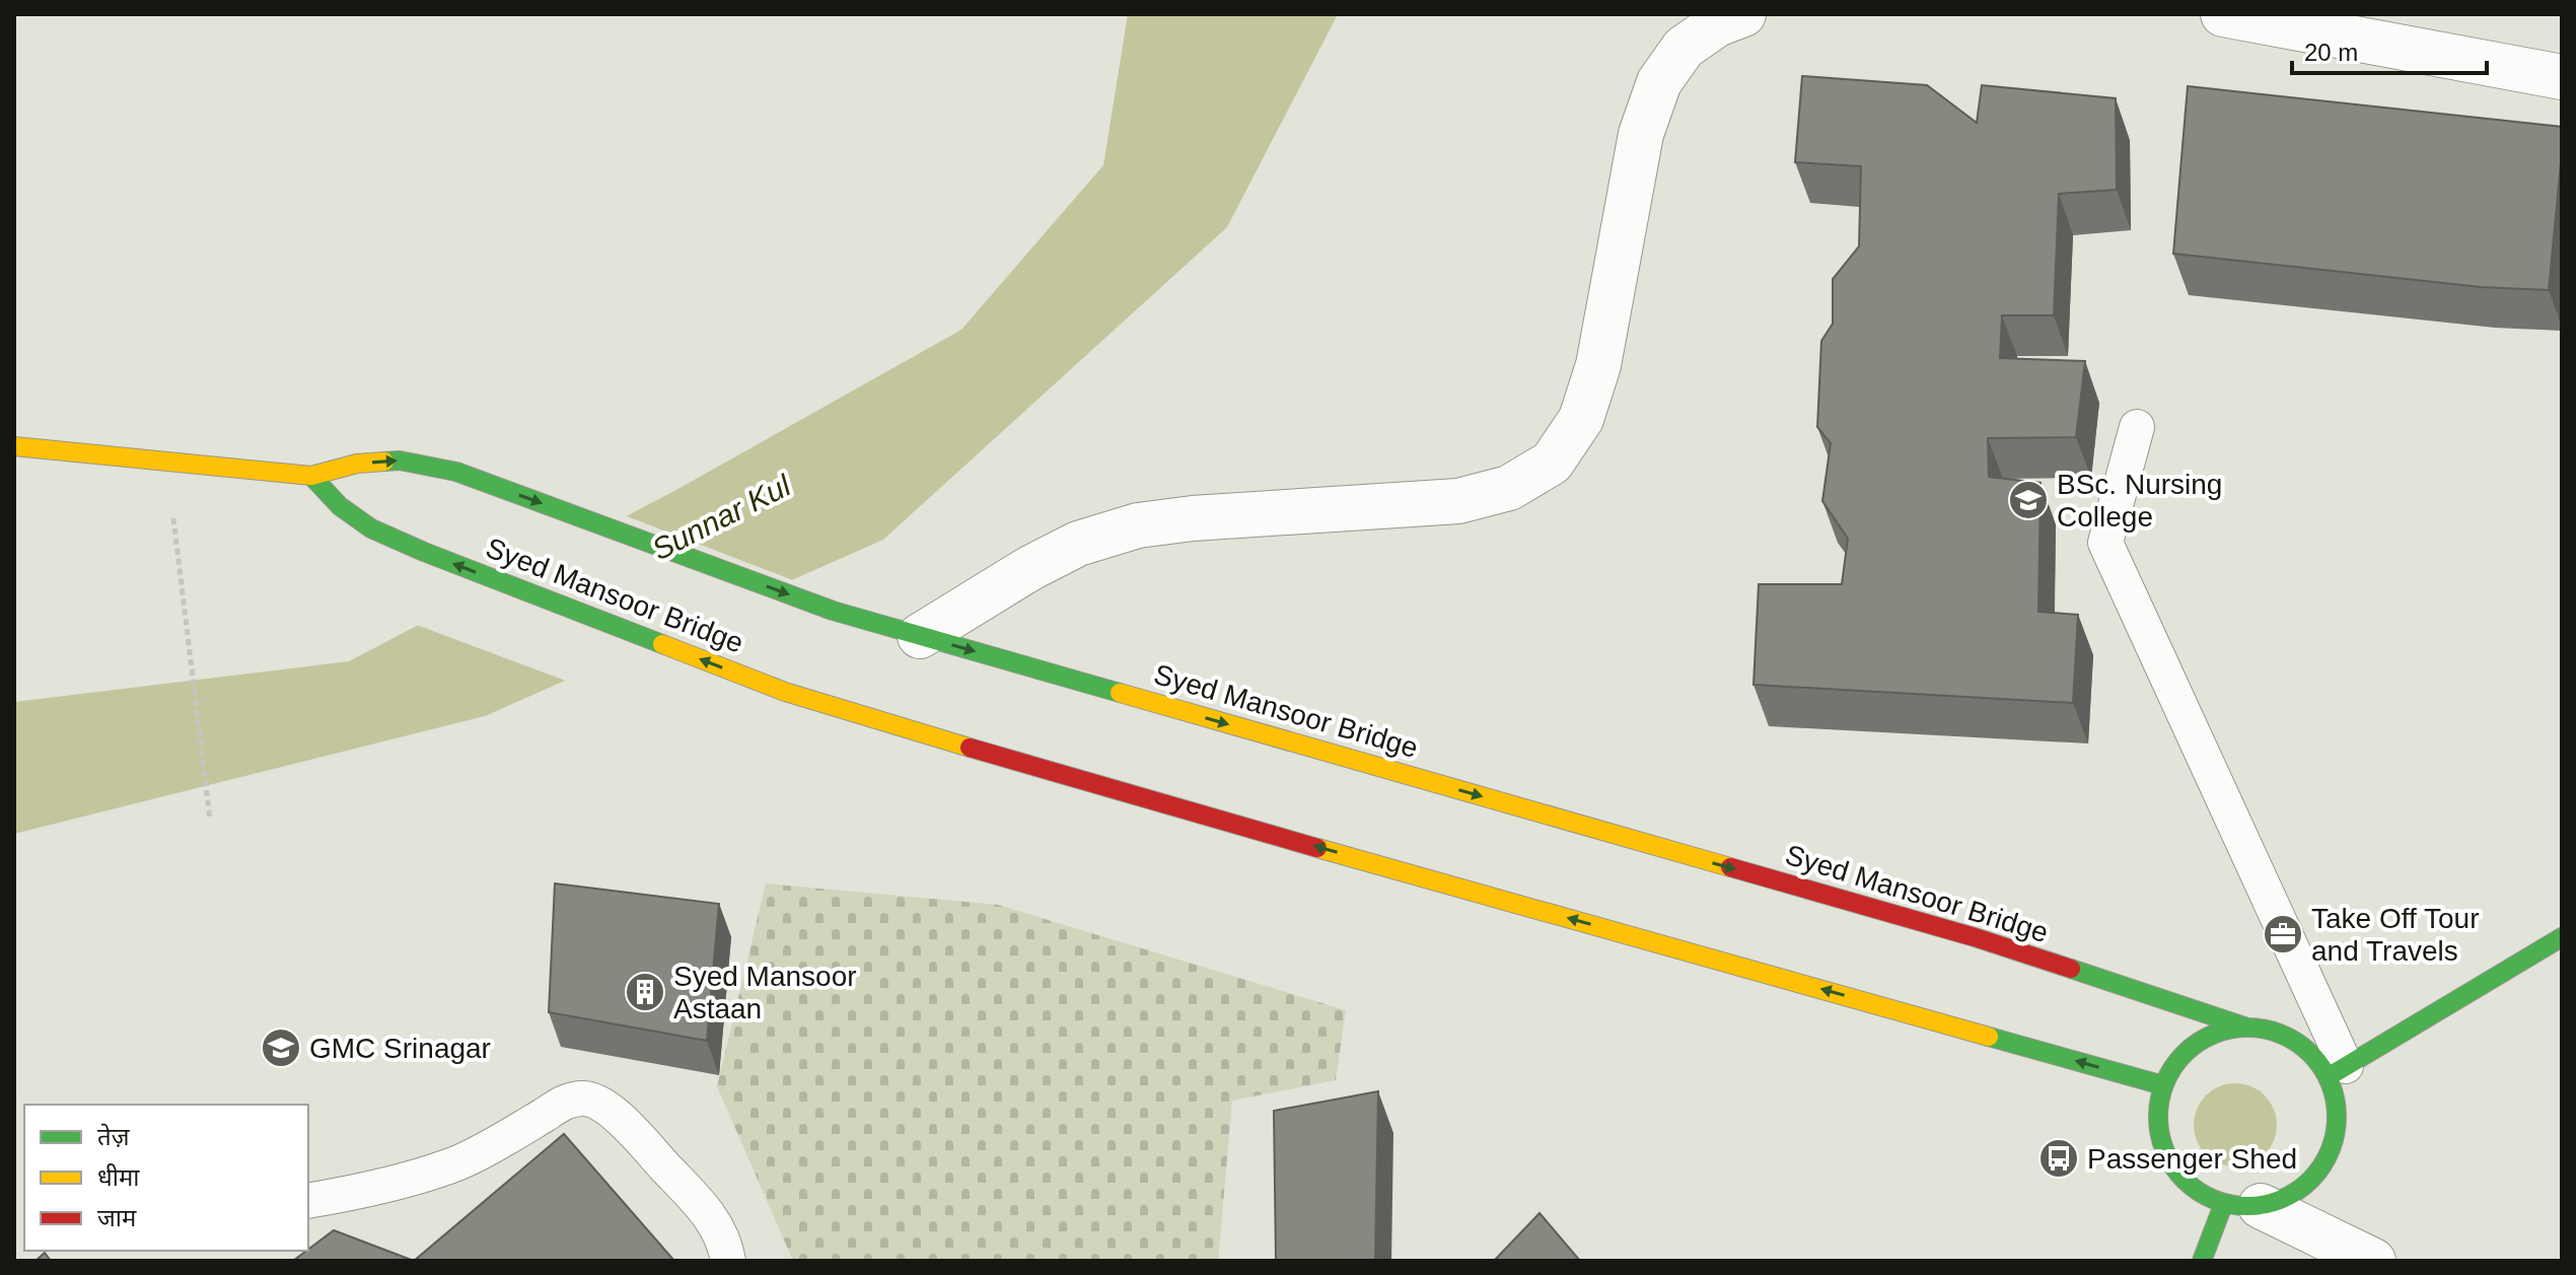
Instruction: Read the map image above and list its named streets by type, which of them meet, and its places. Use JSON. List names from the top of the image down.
{
  "streets": {
    "main road": ["Syed Mansoor Bridge"]
  },
  "water": ["Sunnar Kul"],
  "places": {
    "school or university": ["BSc. Nursing College", "GMC Srinagar"],
    "office": ["Take Off Tour and Travels"],
    "building": ["Syed Mansoor Astaan"],
    "bus stop": ["Passenger Shed"]
  },
  "legend": ["तेज़", "धीमा", "जाम"],
  "scale_bar": "20 m"
}
